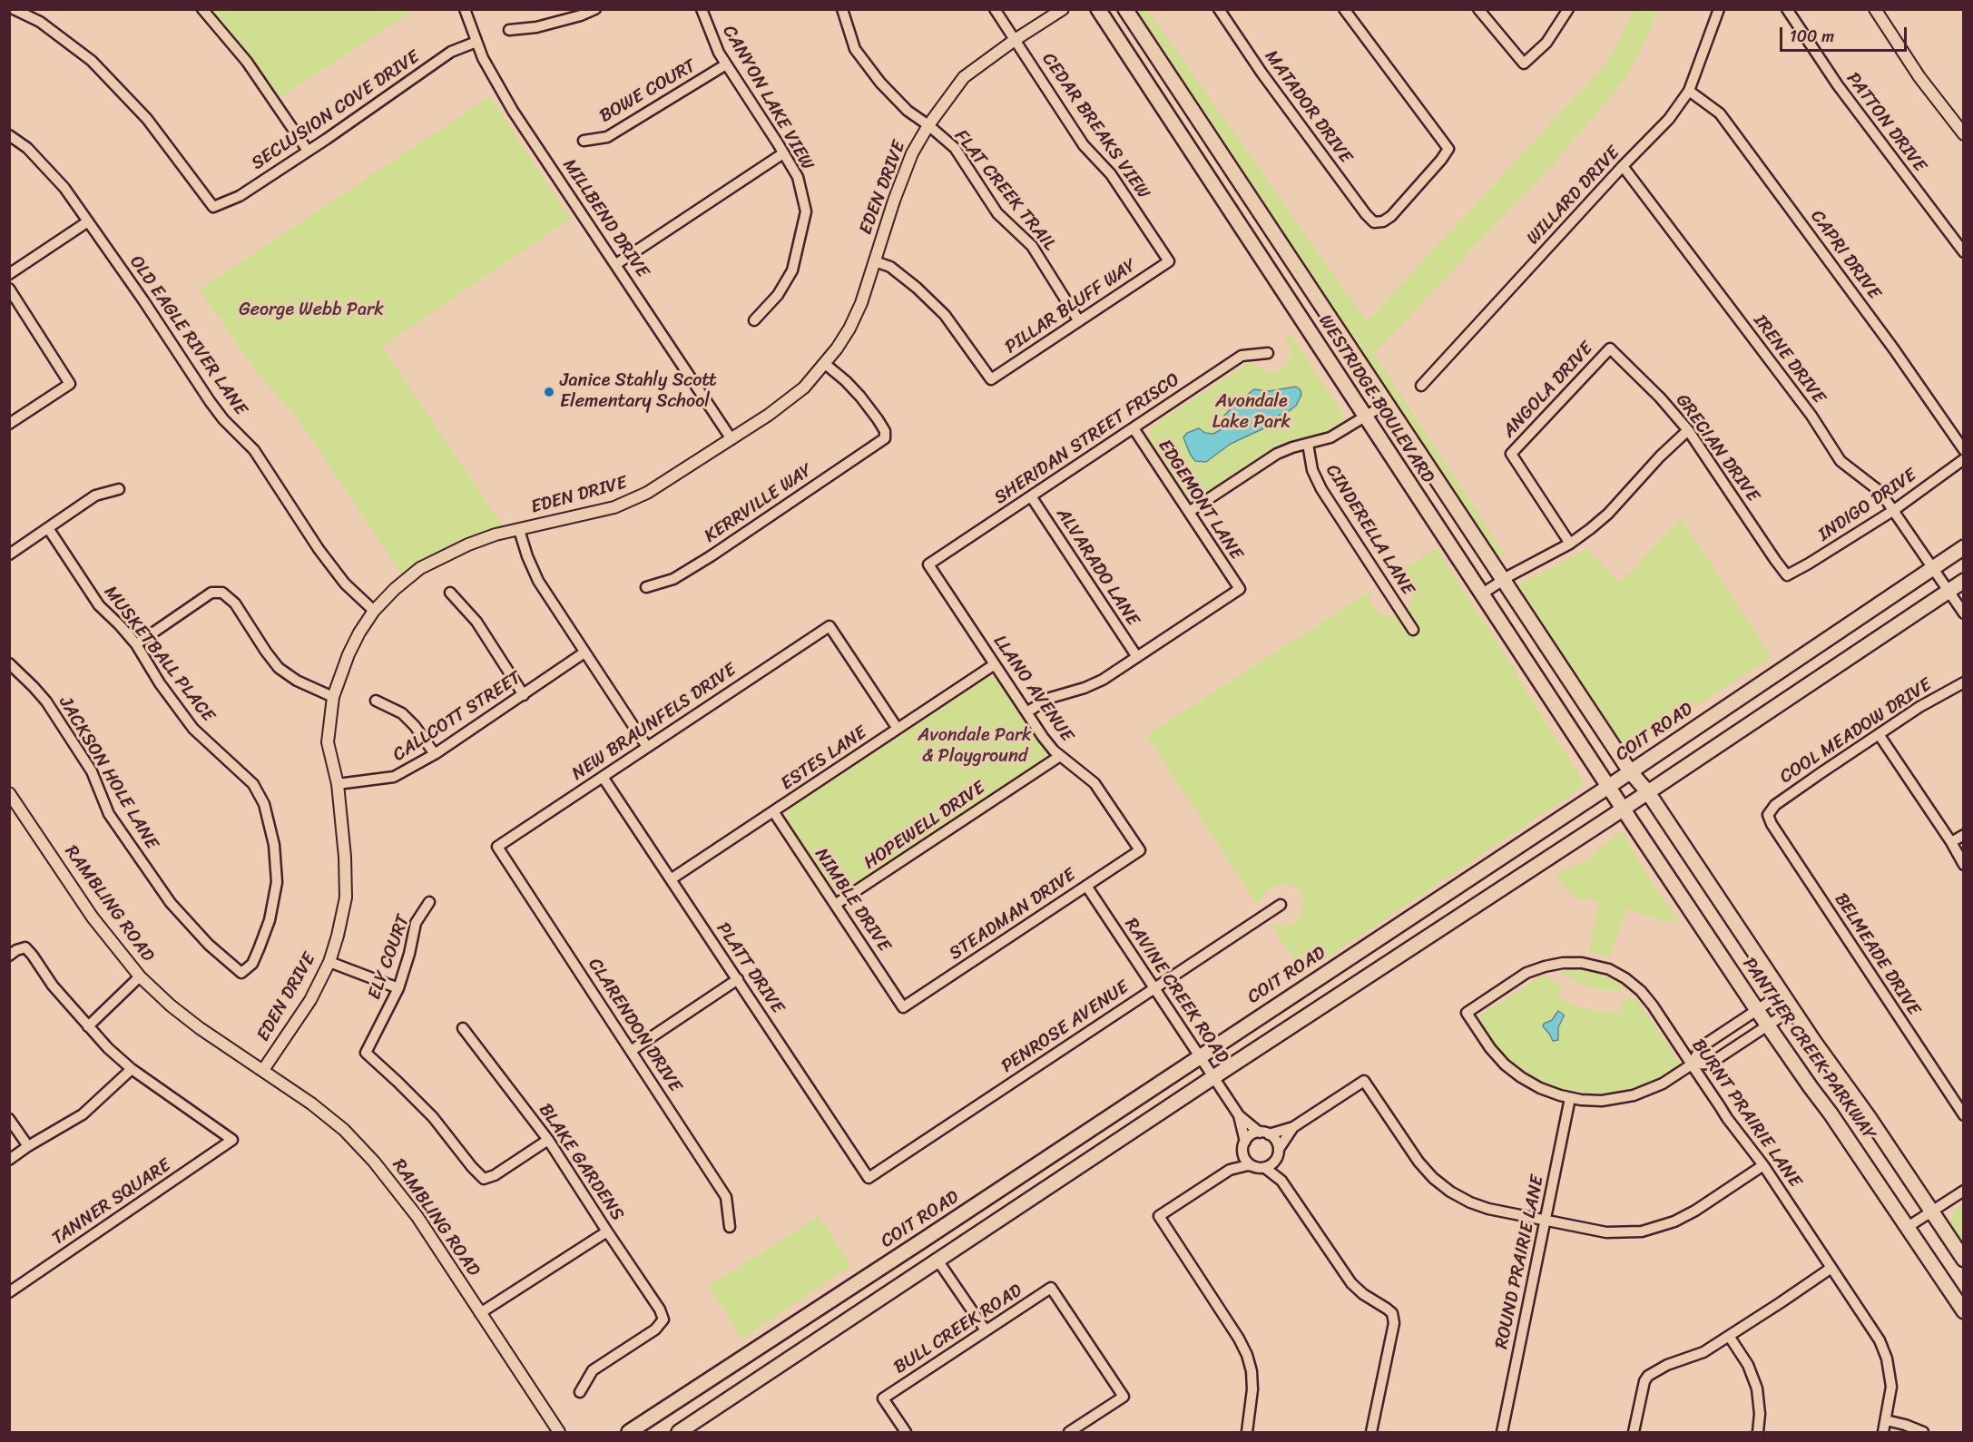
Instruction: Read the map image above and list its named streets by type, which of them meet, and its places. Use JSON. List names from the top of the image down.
{
  "streets": {
    "main road": ["WESTRIDGE BOULEVARD", "COIT ROAD", "PANTHER CREEK PARKWAY"],
    "street": [
      "BOWE COURT",
      "CANYON LAKE VIEW",
      "MATADOR DRIVE",
      "SECLUSION COVE DRIVE",
      "PATTON DRIVE",
      "CEDAR BREAKS VIEW",
      "EDEN DRIVE",
      "FLAT CREEK TRAIL",
      "WILLARD DRIVE",
      "MILLBEND DRIVE",
      "CAPRI DRIVE",
      "PILLAR BLUFF WAY",
      "OLD EAGLE RIVER LANE",
      "IRENE DRIVE",
      "ANGOLA DRIVE",
      "SHERIDAN STREET FRISCO",
      "GRECIAN DRIVE",
      "EDGEMONT LANE",
      "KERRVILLE WAY",
      "INDIGO DRIVE",
      "CINDERELLA LANE",
      "ALVARADO LANE",
      "MUSKETBALL PLACE",
      "LLANO AVENUE",
      "CALLCOTT STREET",
      "NEW BRAUNFELS DRIVE",
      "COOL MEADOW DRIVE",
      "ESTES LANE",
      "JACKSON HOLE LANE",
      "HOPEWELL DRIVE",
      "NIMBLE DRIVE",
      "RAMBLING ROAD",
      "STEADMAN DRIVE",
      "BELMEADE DRIVE",
      "ELY COURT",
      "PLATT DRIVE",
      "RAVINE CREEK ROAD",
      "CLARENDON DRIVE",
      "PENROSE AVENUE",
      "BURNT PRAIRIE LANE",
      "BLAKE GARDENS",
      "TANNER SQUARE",
      "ROUND PRAIRIE LANE",
      "BULL CREEK ROAD"
    ]
  },
  "crossings": [
    ["BOWE COURT", "CANYON LAKE VIEW"],
    ["SECLUSION COVE DRIVE", "MILLBEND DRIVE"],
    ["CEDAR BREAKS VIEW", "EDEN DRIVE"],
    ["CEDAR BREAKS VIEW", "PILLAR BLUFF WAY"],
    ["EDEN DRIVE", "FLAT CREEK TRAIL"],
    ["EDEN DRIVE", "MILLBEND DRIVE"],
    ["EDEN DRIVE", "PILLAR BLUFF WAY"],
    ["EDEN DRIVE", "OLD EAGLE RIVER LANE"],
    ["EDEN DRIVE", "KERRVILLE WAY"],
    ["EDEN DRIVE", "CALLCOTT STREET"],
    ["EDEN DRIVE", "RAMBLING ROAD"],
    ["FLAT CREEK TRAIL", "PILLAR BLUFF WAY"],
    ["WILLARD DRIVE", "CAPRI DRIVE"],
    ["WILLARD DRIVE", "IRENE DRIVE"],
    ["IRENE DRIVE", "INDIGO DRIVE"],
    ["IRENE DRIVE", "COIT ROAD"],
    ["ANGOLA DRIVE", "GRECIAN DRIVE"],
    ["WESTRIDGE BOULEVARD", "COIT ROAD"],
    ["WESTRIDGE BOULEVARD", "PANTHER CREEK PARKWAY"],
    ["SHERIDAN STREET FRISCO", "EDGEMONT LANE"],
    ["SHERIDAN STREET FRISCO", "ALVARADO LANE"],
    ["SHERIDAN STREET FRISCO", "LLANO AVENUE"],
    ["GRECIAN DRIVE", "INDIGO DRIVE"],
    ["EDGEMONT LANE", "ALVARADO LANE"],
    ["MUSKETBALL PLACE", "JACKSON HOLE LANE"],
    ["LLANO AVENUE", "ESTES LANE"],
    ["LLANO AVENUE", "HOPEWELL DRIVE"],
    ["LLANO AVENUE", "STEADMAN DRIVE"],
    ["NEW BRAUNFELS DRIVE", "ESTES LANE"],
    ["NEW BRAUNFELS DRIVE", "PLATT DRIVE"],
    ["NEW BRAUNFELS DRIVE", "CLARENDON DRIVE"],
    ["COOL MEADOW DRIVE", "BELMEADE DRIVE"],
    ["COIT ROAD", "RAVINE CREEK ROAD"],
    ["ESTES LANE", "NIMBLE DRIVE"],
    ["ESTES LANE", "PLATT DRIVE"],
    ["HOPEWELL DRIVE", "NIMBLE DRIVE"],
    ["NIMBLE DRIVE", "STEADMAN DRIVE"],
    ["STEADMAN DRIVE", "RAVINE CREEK ROAD"],
    ["ELY COURT", "BLAKE GARDENS"],
    ["PLATT DRIVE", "PENROSE AVENUE"],
    ["RAVINE CREEK ROAD", "PENROSE AVENUE"],
    ["BURNT PRAIRIE LANE", "ROUND PRAIRIE LANE"]
  ],
  "parks": ["George Webb Park", "Avondale Lake Park", "Avondale Park & Playground"],
  "places": ["Janice Stahly Scott Elementary School"],
  "scale_bar": "100 m"
}
